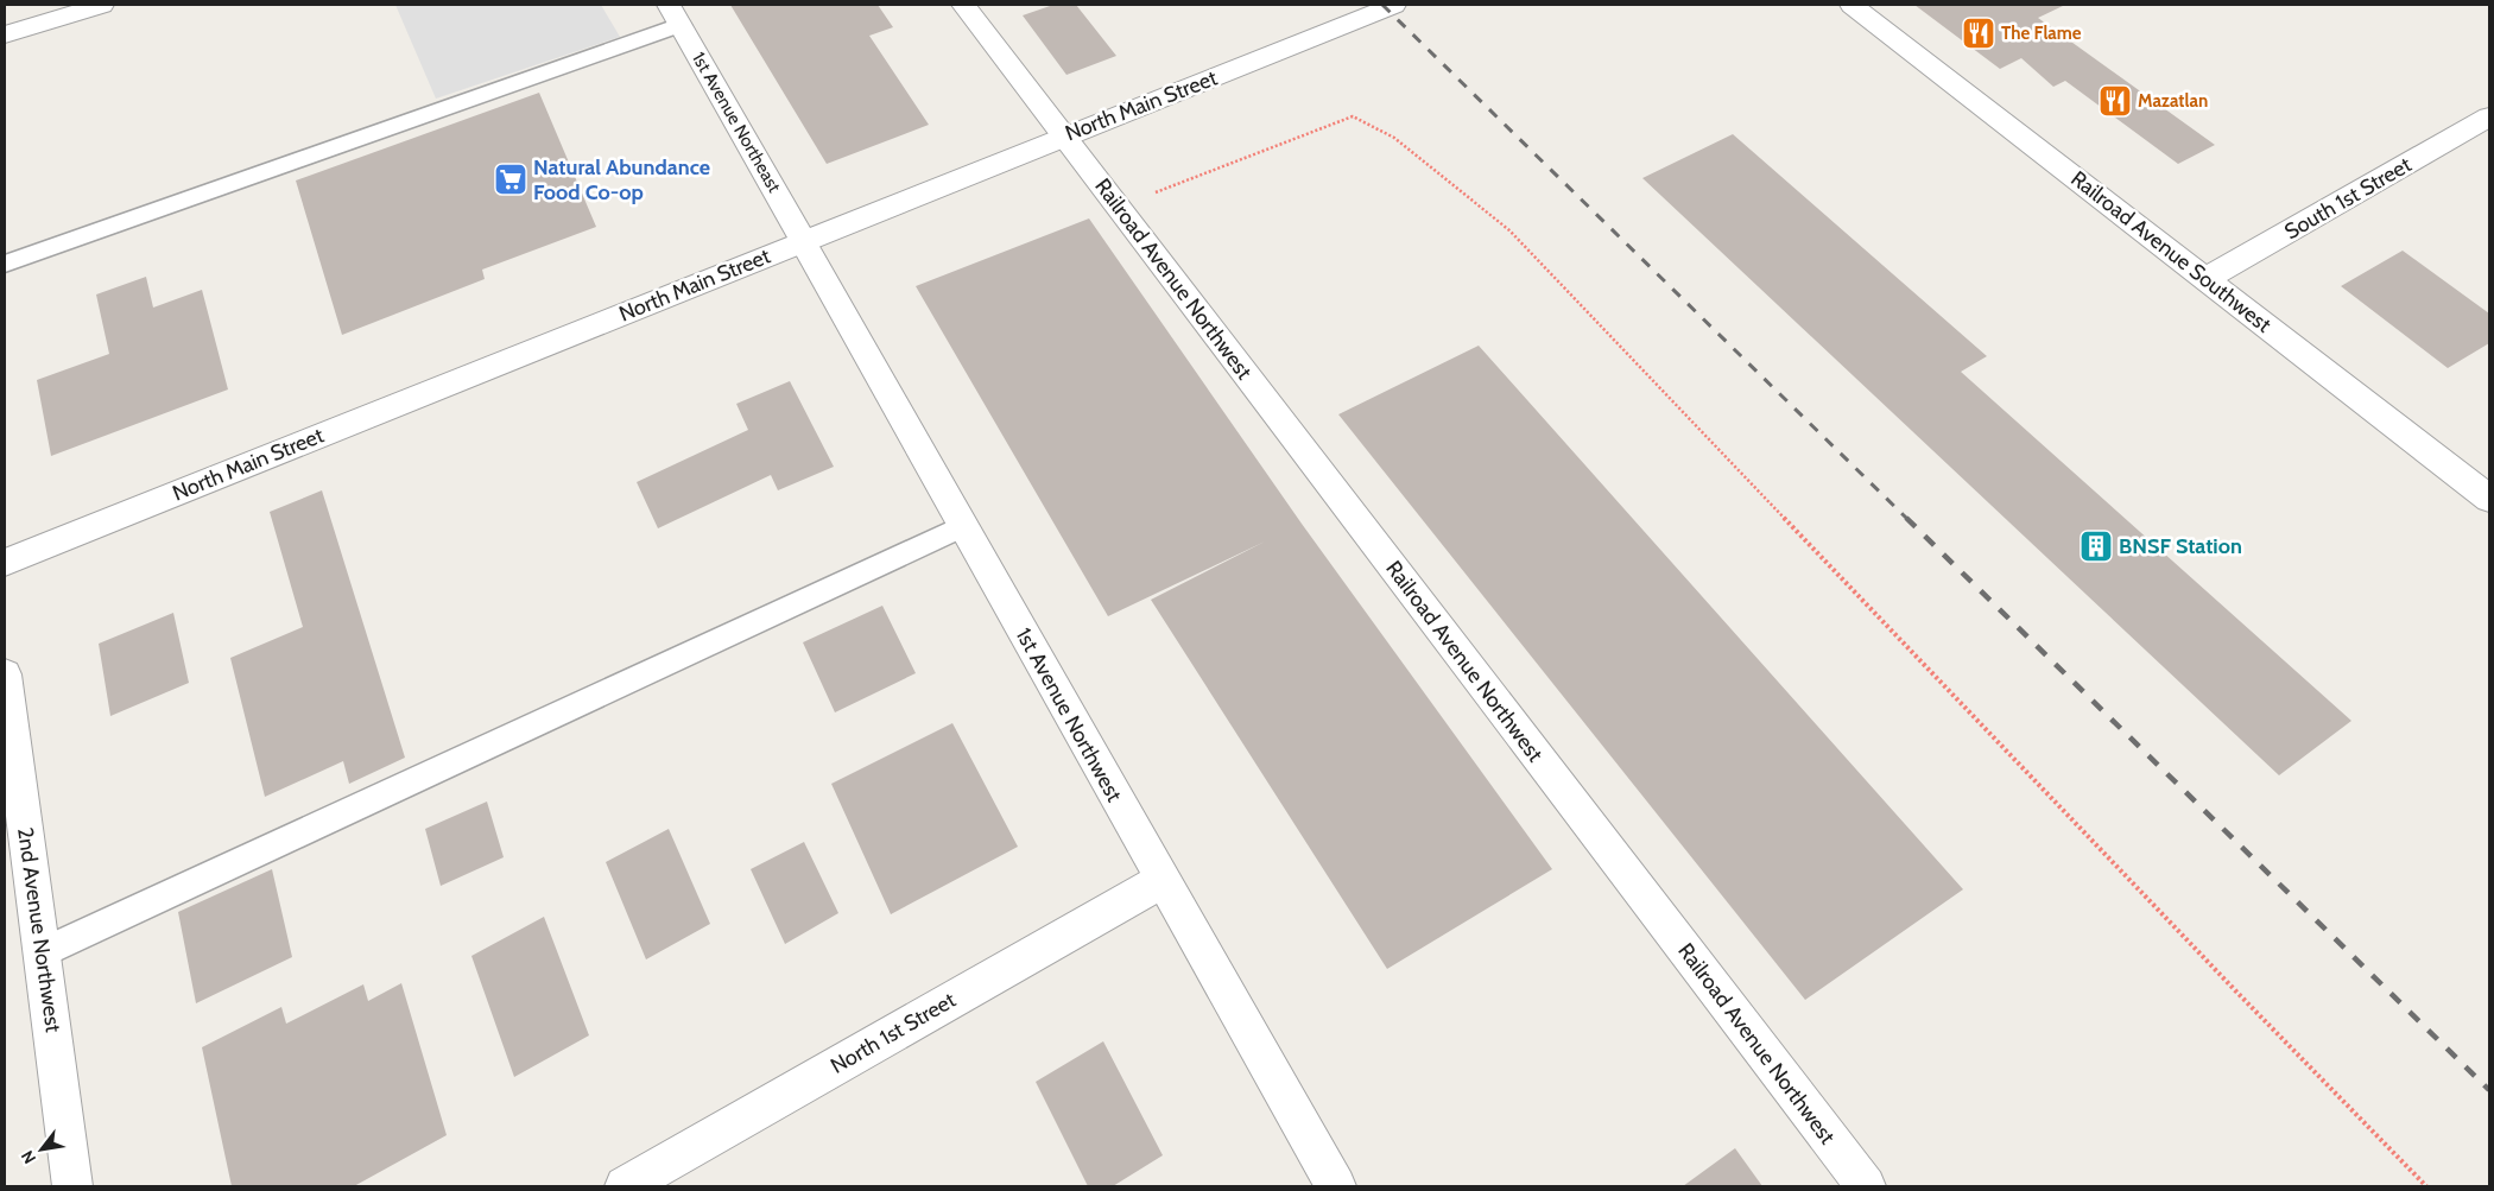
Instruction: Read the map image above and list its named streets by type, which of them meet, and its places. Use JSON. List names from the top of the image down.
{
  "streets": {
    "street": [
      "North Main Street",
      "1st Avenue Northeast",
      "South 1st Street",
      "Railroad Avenue Southwest",
      "Railroad Avenue Northwest",
      "1st Avenue Northwest",
      "2nd Avenue Northwest",
      "North 1st Street"
    ]
  },
  "crossings": [
    ["North Main Street", "1st Avenue Northeast"],
    ["North Main Street", "Railroad Avenue Northwest"],
    ["North Main Street", "1st Avenue Northwest"],
    ["1st Avenue Northeast", "1st Avenue Northwest"],
    ["South 1st Street", "Railroad Avenue Southwest"],
    ["1st Avenue Northwest", "North 1st Street"]
  ],
  "places": {
    "restaurant": ["The Flame", "Mazatlan"],
    "supermarket": ["Natural Abundance Food Co-op"],
    "building": ["BNSF Station"]
  },
  "north": "bottom left"
}
